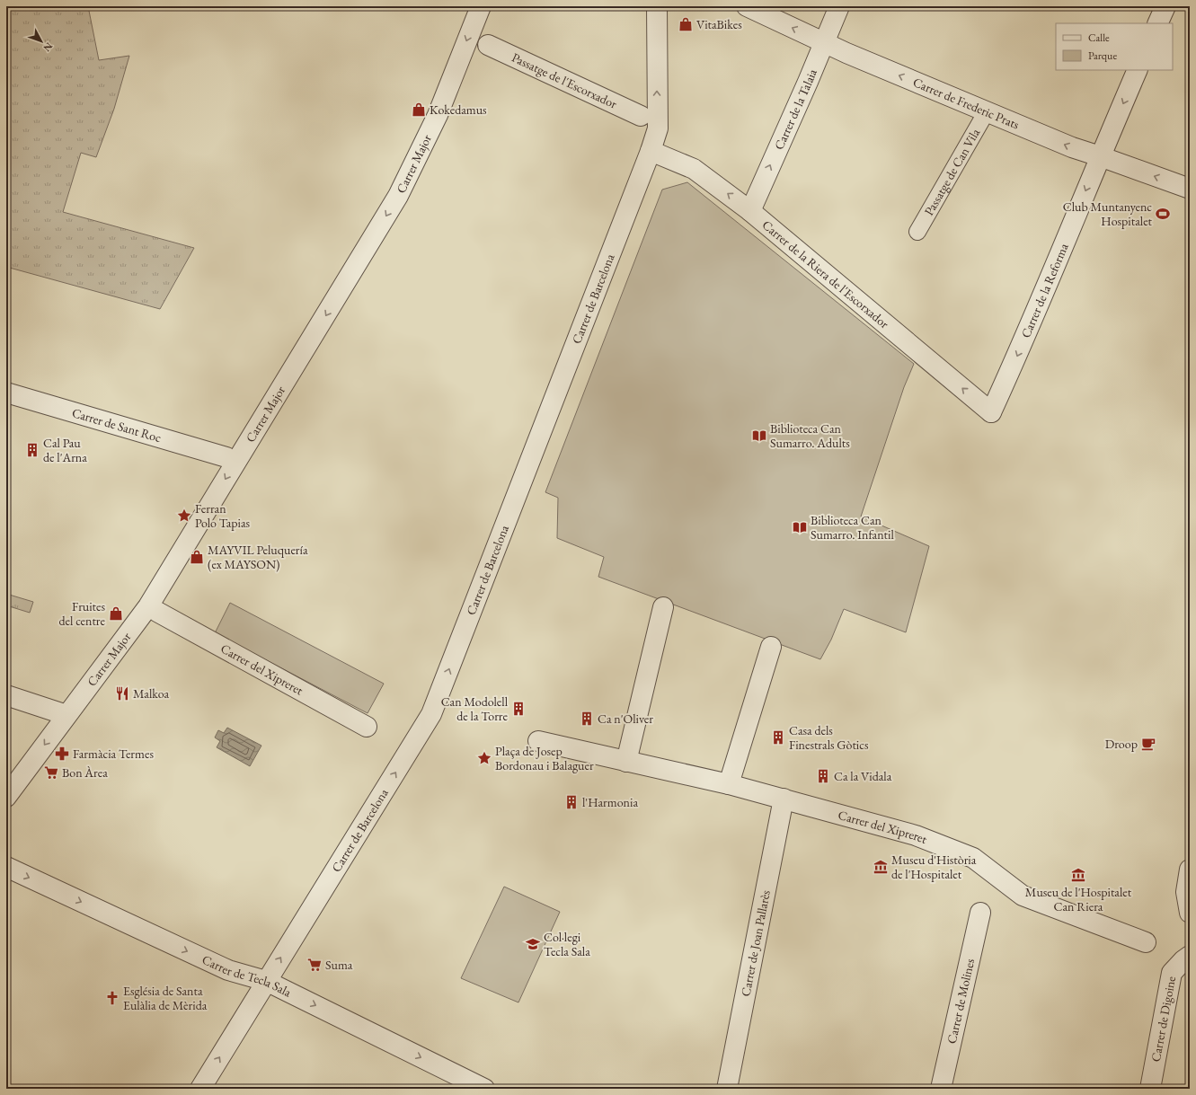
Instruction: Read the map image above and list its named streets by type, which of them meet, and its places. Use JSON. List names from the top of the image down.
{
  "streets": {
    "street": [
      "Passatge de l'Escorxador",
      "Carrer de Frederic Prats",
      "Carrer de la Talaia",
      "Carrer Major",
      "Carrer de la Riera de l'Escorxador",
      "Carrer de la Reforma",
      "Carrer de Barcelona",
      "Carrer de Sant Roc",
      "Carrer del Xipreret",
      "Carrer de Joan Pallarès",
      "Carrer de Tecla Sala",
      "Carrer de Molines",
      "Carrer de Digoine"
    ],
    "lane": ["Passatge de Can Vila"]
  },
  "crossings": [
    ["Carrer de Frederic Prats", "Carrer de la Talaia"],
    ["Carrer de Frederic Prats", "Passatge de Can Vila"],
    ["Carrer de Frederic Prats", "Carrer de la Reforma"],
    ["Carrer de la Talaia", "Carrer de la Riera de l'Escorxador"],
    ["Carrer de la Riera de l'Escorxador", "Carrer de la Reforma"],
    ["Carrer de la Riera de l'Escorxador", "Carrer de Barcelona"],
    ["Carrer de Barcelona", "Carrer de Tecla Sala"],
    ["Carrer del Xipreret", "Carrer de Joan Pallarès"]
  ],
  "one_way": [
    "Carrer de Frederic Prats",
    "Carrer de la Talaia",
    "Carrer Major",
    "Carrer de la Riera de l'Escorxador",
    "Carrer de la Reforma",
    "Carrer de Barcelona",
    "Carrer de Tecla Sala"
  ],
  "places": {
    "shop": [
      "VitaBikes",
      "Kokedamus",
      "MAYVIL Peluquería (ex MAYSON)",
      "Fruites del centre"
    ],
    "sports": ["Club Muntanyenc Hospitalet"],
    "library": ["Biblioteca Can Sumarro. Adults", "Biblioteca Can Sumarro. Infantil"],
    "building": [
      "Cal Pau de l'Arna",
      "Can Modolell de la Torre",
      "Ca n'Oliver",
      "Casa dels Finestrals Gòtics",
      "Ca la Vidala",
      "l'Harmonia"
    ],
    "place": ["Ferran Polo Tapias", "Plaça de Josep Bordonau i Balaguer"],
    "restaurant": ["Malkoa"],
    "cafe": ["Droop"],
    "pharmacy": ["Farmàcia Termes"],
    "supermarket": ["Bon Àrea", "Suma"],
    "museum": ["Museu d'Història de l'Hospitalet", "Museu de l'Hospitalet Can Riera"],
    "school or university": ["Col·legi Tecla Sala"],
    "church": ["Església de Santa Eulàlia de Mèrida"]
  },
  "legend": ["Calle", "Parque"],
  "north": "bottom right"
}
